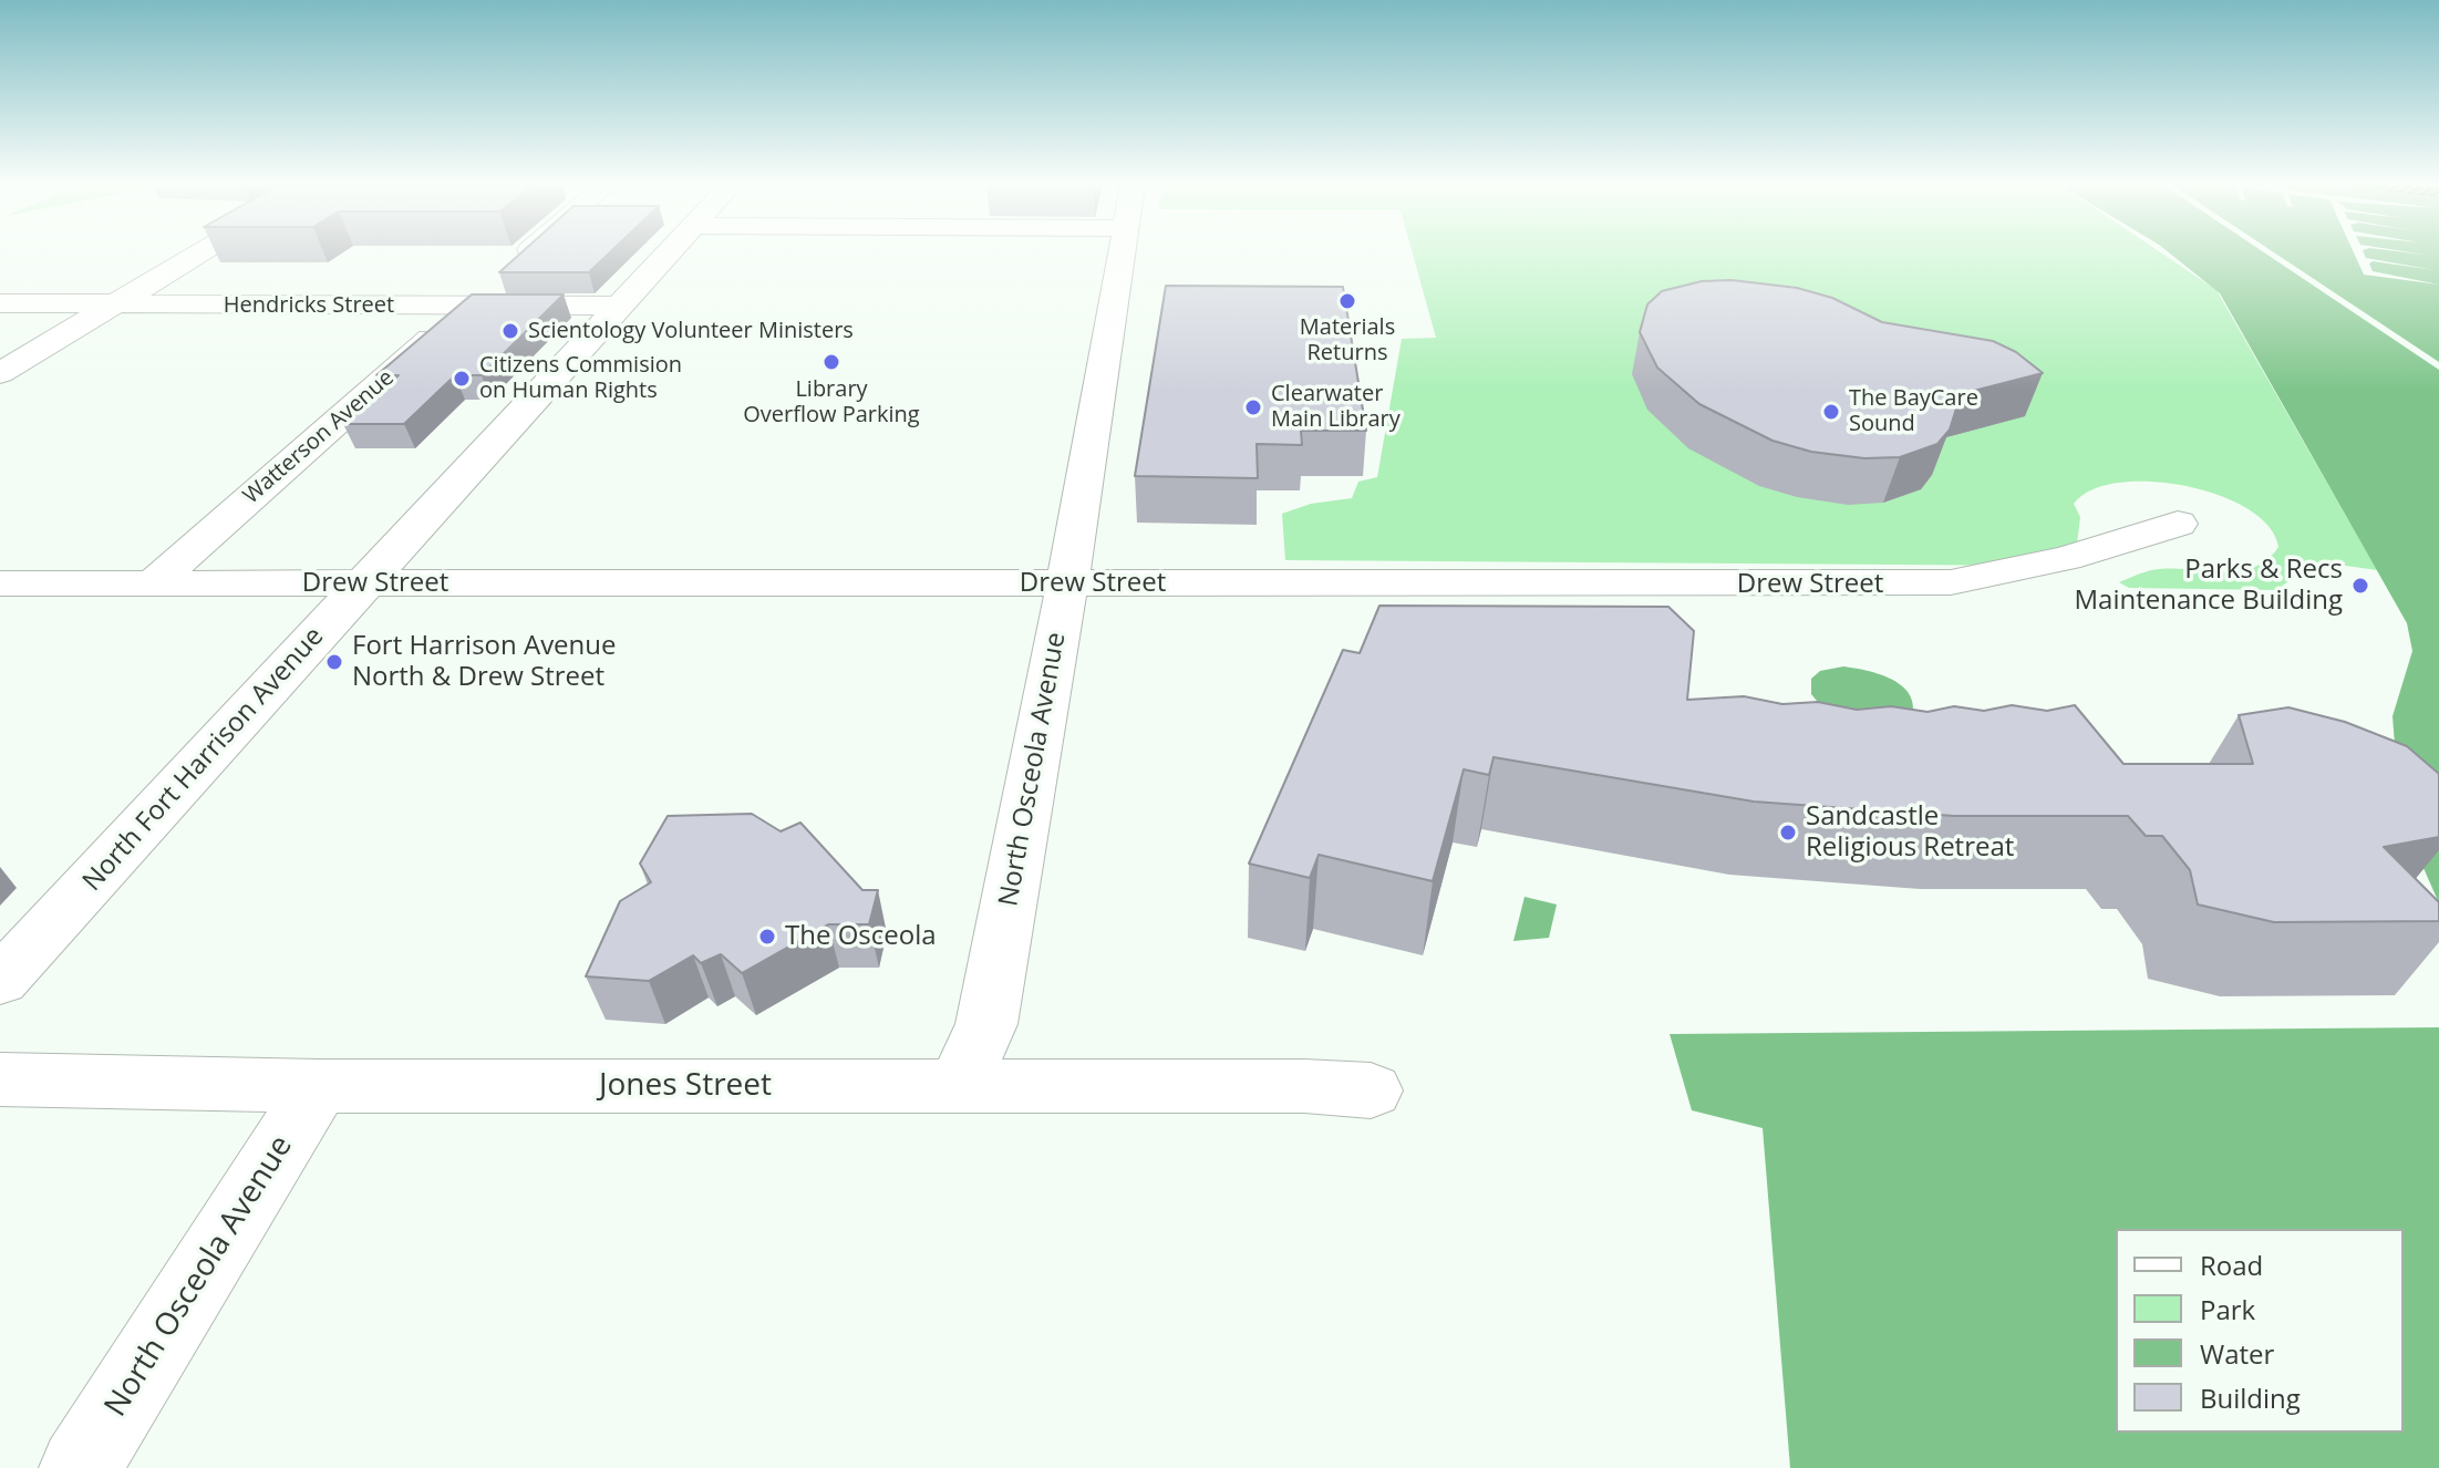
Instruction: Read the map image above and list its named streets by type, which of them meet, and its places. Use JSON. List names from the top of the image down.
{
  "streets": {
    "street": [
      "Hendricks Street",
      "Watterson Avenue",
      "Drew Street",
      "North Fort Harrison Avenue",
      "North Osceola Avenue",
      "Jones Street"
    ]
  },
  "crossings": [
    ["Hendricks Street", "Watterson Avenue"],
    ["Hendricks Street", "North Fort Harrison Avenue"],
    ["Watterson Avenue", "Drew Street"],
    ["Drew Street", "North Fort Harrison Avenue"],
    ["Drew Street", "North Osceola Avenue"],
    ["North Osceola Avenue", "Jones Street"]
  ],
  "places": [
    "Materials Returns",
    "Scientology Volunteer Ministers",
    "Library Overflow Parking",
    "Citizens Commision on Human Rights",
    "Clearwater Main Library",
    "The BayCare Sound",
    "Parks & Recs Maintenance Building",
    "Fort Harrison Avenue North & Drew Street",
    "Sandcastle Religious Retreat",
    "The Osceola"
  ],
  "legend": [
    "Road",
    "Park",
    "Water",
    "Building"
  ]
}
